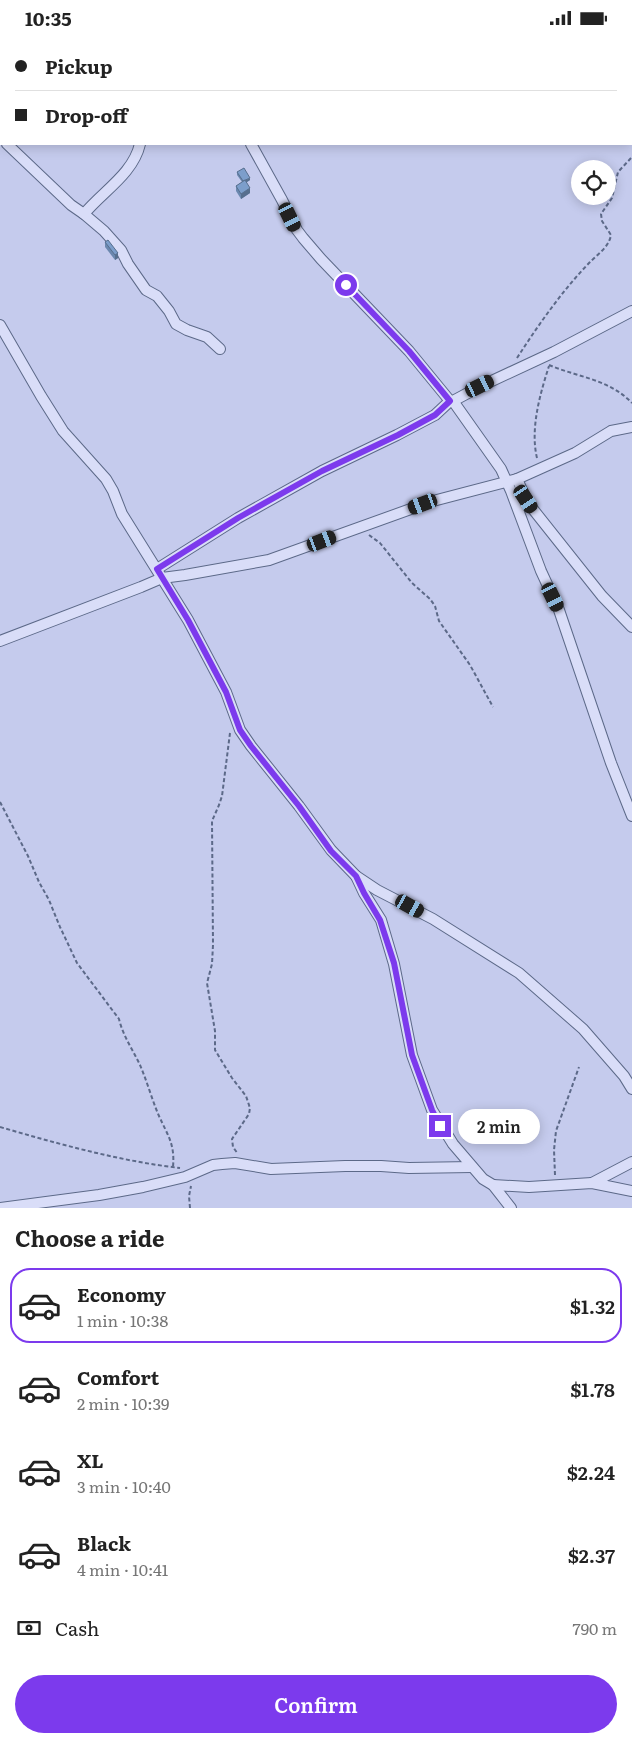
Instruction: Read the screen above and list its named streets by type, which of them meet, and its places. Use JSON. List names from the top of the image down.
{
  "page": {
    "status": "10:35",
    "banner": ["Pickup", "Drop-off"],
    "bubble": "2 min",
    "heading": "Choose a ride",
    "list": [
      {
        "name": "Economy",
        "note": "1 min · 10:38",
        "value": "$1.32"
      },
      {
        "name": "Comfort",
        "note": "2 min · 10:39",
        "value": "$1.78"
      },
      {
        "name": "XL",
        "note": "3 min · 10:40",
        "value": "$2.24"
      },
      {
        "name": "Black",
        "note": "4 min · 10:41",
        "value": "$2.37"
      }
    ],
    "pay": ["Cash", "790 m"],
    "buttons": "Confirm"
  }
}
